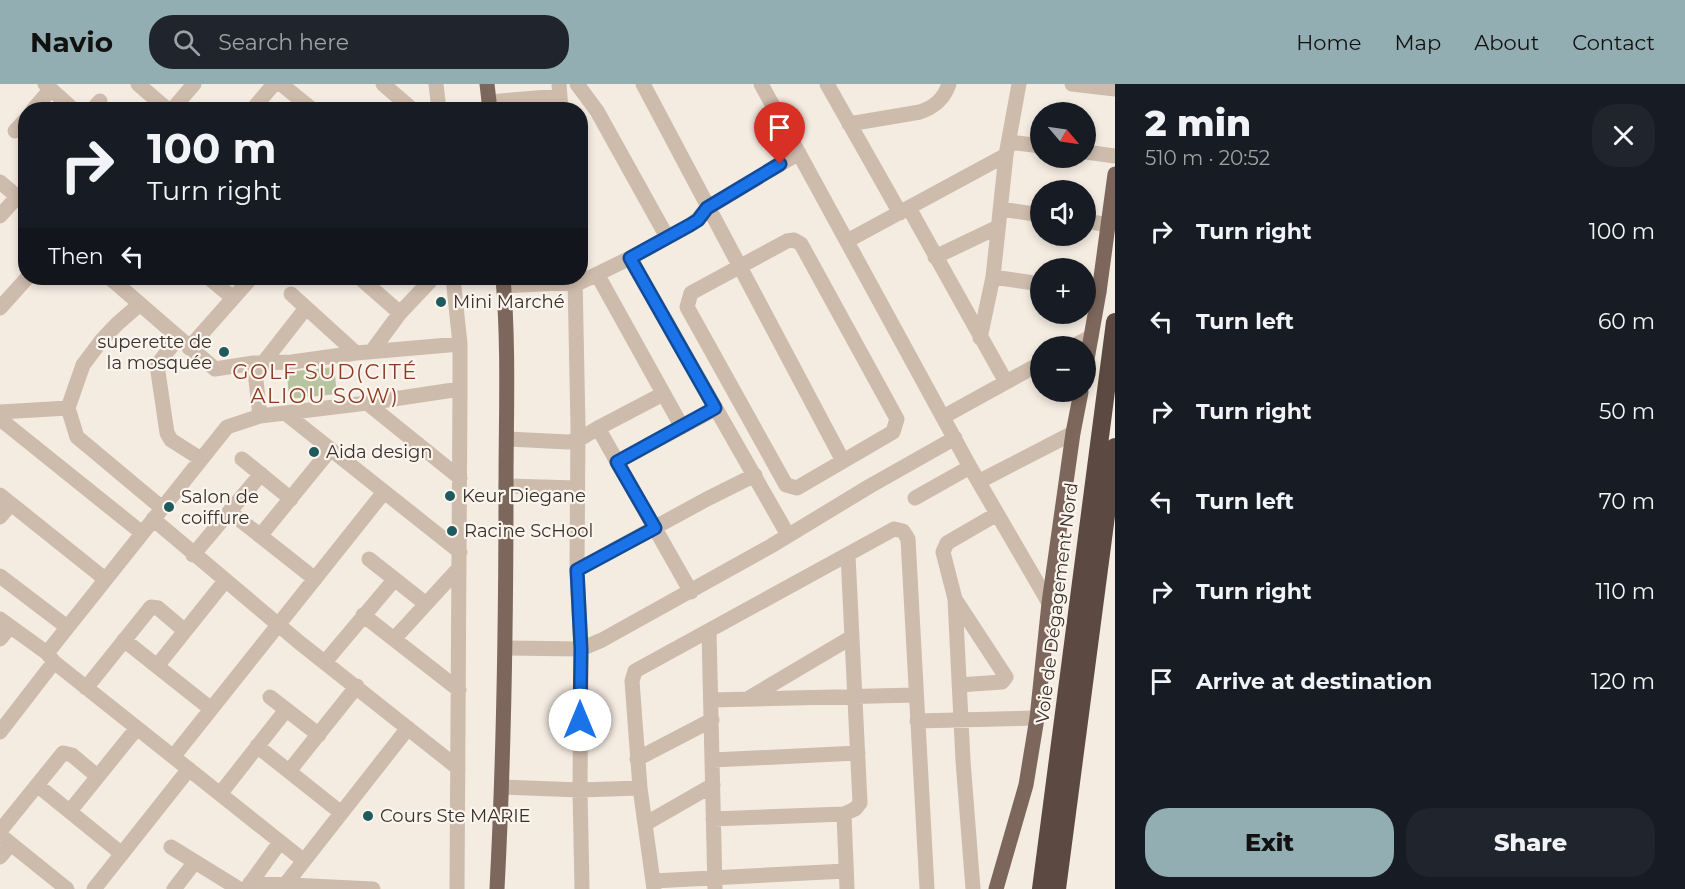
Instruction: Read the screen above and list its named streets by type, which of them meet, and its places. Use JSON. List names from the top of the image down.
{
  "streets": {
    "highway": ["Voie de Dégagement Nord"]
  },
  "districts": ["GOLF SUD(CITÉ ALIOU SOW)"],
  "places": [
    "Mini Marché",
    "superette de la mosquée",
    "Aida design",
    "Keur Diegane",
    "Salon de coiffure",
    "Racine ScHool",
    "Cours Ste MARIE"
  ],
  "north": "bottom right",
  "page": {
    "header": "Navio",
    "search": "Search here",
    "nav": [
      "Home",
      "Map",
      "About",
      "Contact"
    ],
    "heading": ["2 min", "510 m · 20:52"],
    "map_buttons": ["+", "−"],
    "turn": ["100 m", "Turn right"],
    "list": [
      {
        "name": "Turn right",
        "value": "100 m"
      },
      {
        "name": "Turn left",
        "value": "60 m"
      },
      {
        "name": "Turn right",
        "value": "50 m"
      },
      {
        "name": "Turn left",
        "value": "70 m"
      },
      {
        "name": "Turn right",
        "value": "110 m"
      },
      {
        "name": "Arrive at destination",
        "value": "120 m"
      }
    ],
    "then": "Then",
    "buttons": ["Exit", "Share"]
  }
}
